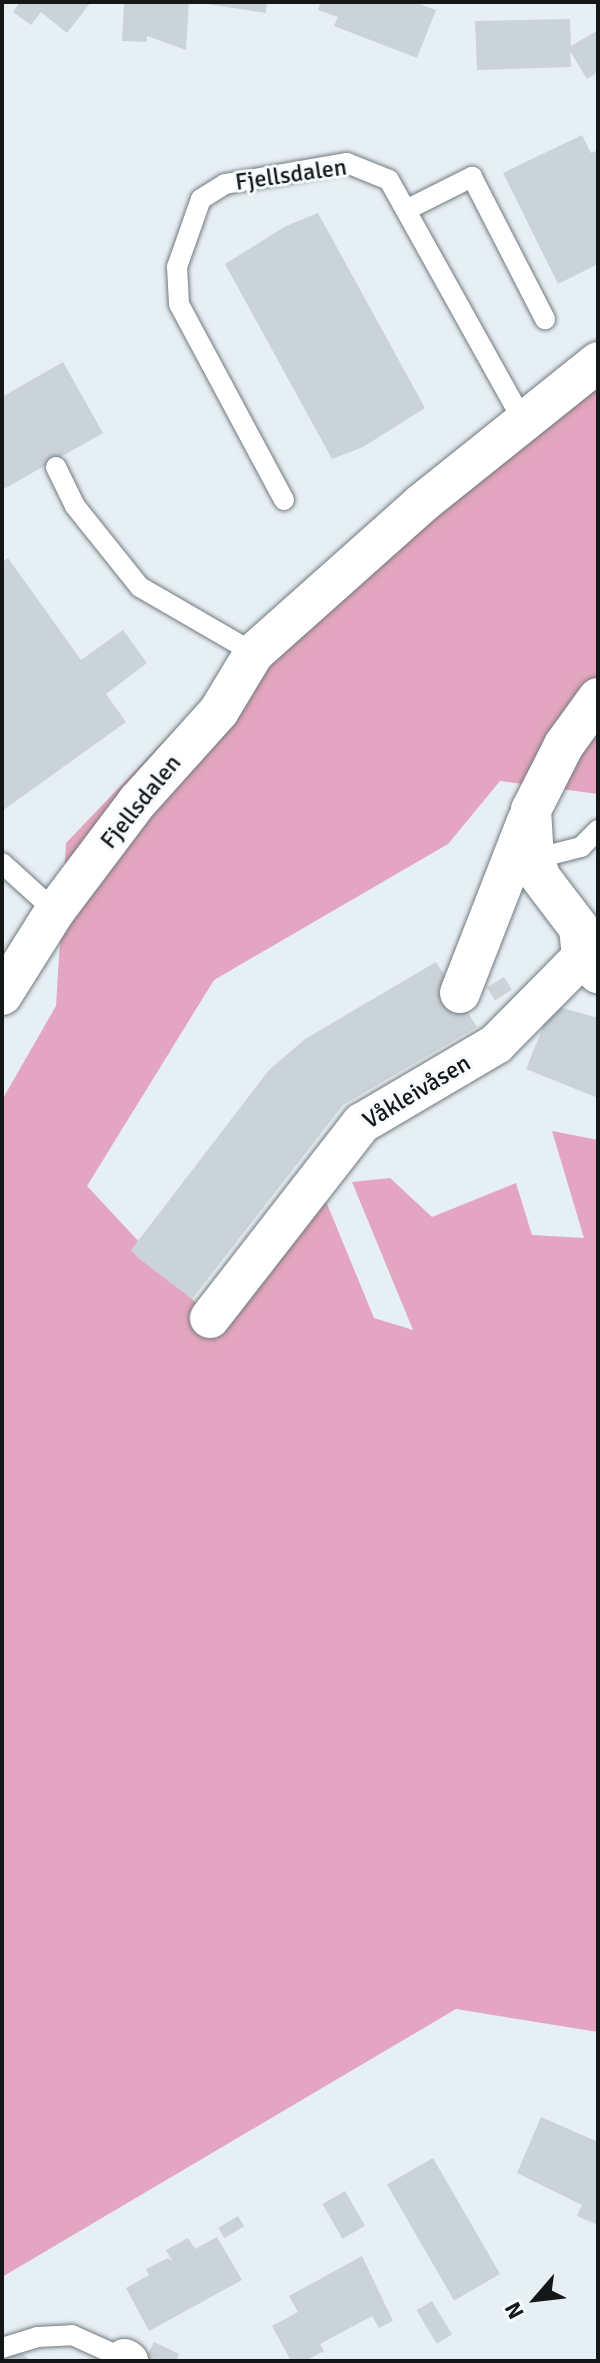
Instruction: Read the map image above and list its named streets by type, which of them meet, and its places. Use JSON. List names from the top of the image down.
{
  "streets": {
    "street": ["Fjellsdalen", "Våkleivåsen"]
  },
  "north": "bottom left"
}
